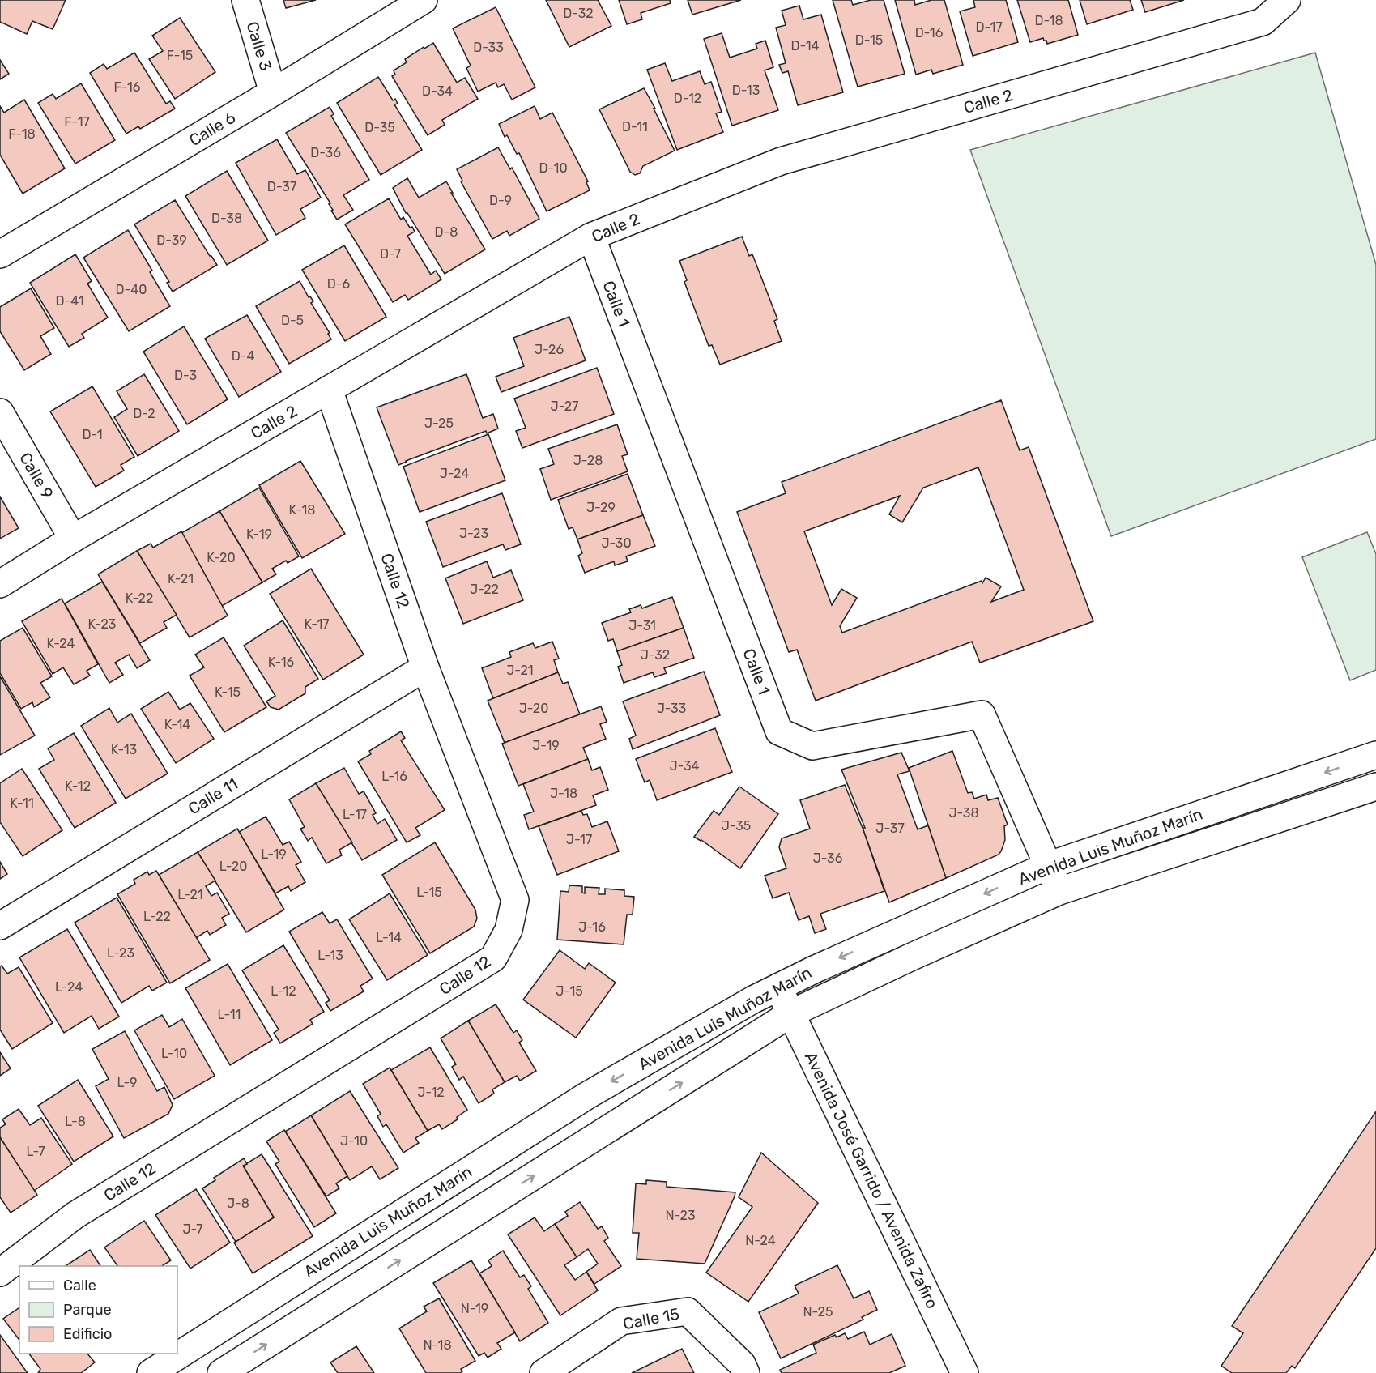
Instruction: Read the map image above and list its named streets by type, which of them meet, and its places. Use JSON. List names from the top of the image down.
{
  "streets": {
    "street": [
      "Calle 3",
      "Calle 2",
      "Calle 6",
      "Calle 1",
      "Calle 9",
      "Calle 12",
      "Calle 11",
      "Avenida Luis Muñoz Marín",
      "Avenida José Garrido / Avenida Zafiro",
      "Calle 15"
    ]
  },
  "crossings": [
    ["Calle 3", "Calle 6"],
    ["Calle 2", "Calle 1"],
    ["Calle 2", "Calle 9"],
    ["Calle 2", "Calle 12"],
    ["Calle 1", "Avenida Luis Muñoz Marín"],
    ["Calle 12", "Calle 11"],
    ["Avenida Luis Muñoz Marín", "Avenida José Garrido / Avenida Zafiro"]
  ],
  "house_numbers": [
    "D-32",
    "D-18",
    "D-17",
    "D-16",
    "D-15",
    "D-14",
    "D-33",
    "F-15",
    "F-16",
    "D-13",
    "D-34",
    "D-12",
    "F-17",
    "D-11",
    "D-35",
    "F-18",
    "D-36",
    "D-10",
    "D-37",
    "D-9",
    "D-38",
    "D-8",
    "D-39",
    "D-7",
    "D-6",
    "D-40",
    "D-41",
    "D-5",
    "J-26",
    "D-4",
    "D-3",
    "J-27",
    "D-2",
    "J-25",
    "D-1",
    "J-28",
    "J-24",
    "J-29",
    "K-18",
    "J-23",
    "K-19",
    "J-30",
    "K-20",
    "K-21",
    "J-22",
    "K-22",
    "K-23",
    "K-17",
    "J-31",
    "K-24",
    "J-32",
    "K-16",
    "J-21",
    "K-15",
    "J-20",
    "J-33",
    "K-14",
    "J-19",
    "K-13",
    "J-34",
    "L-16",
    "K-12",
    "J-18",
    "K-11",
    "J-38",
    "L-17",
    "J-35",
    "J-37",
    "J-17",
    "L-19",
    "J-36",
    "L-20",
    "L-15",
    "L-21",
    "L-22",
    "J-16",
    "L-14",
    "L-23",
    "L-13",
    "L-24",
    "L-12",
    "J-15",
    "L-11",
    "L-10",
    "L-9",
    "J-12",
    "L-8",
    "J-10",
    "L-7",
    "J-8",
    "N-23",
    "J-7",
    "N-24",
    "N-19",
    "N-25",
    "N-18"
  ],
  "legend": ["Calle", "Parque", "Edificio"]
}
